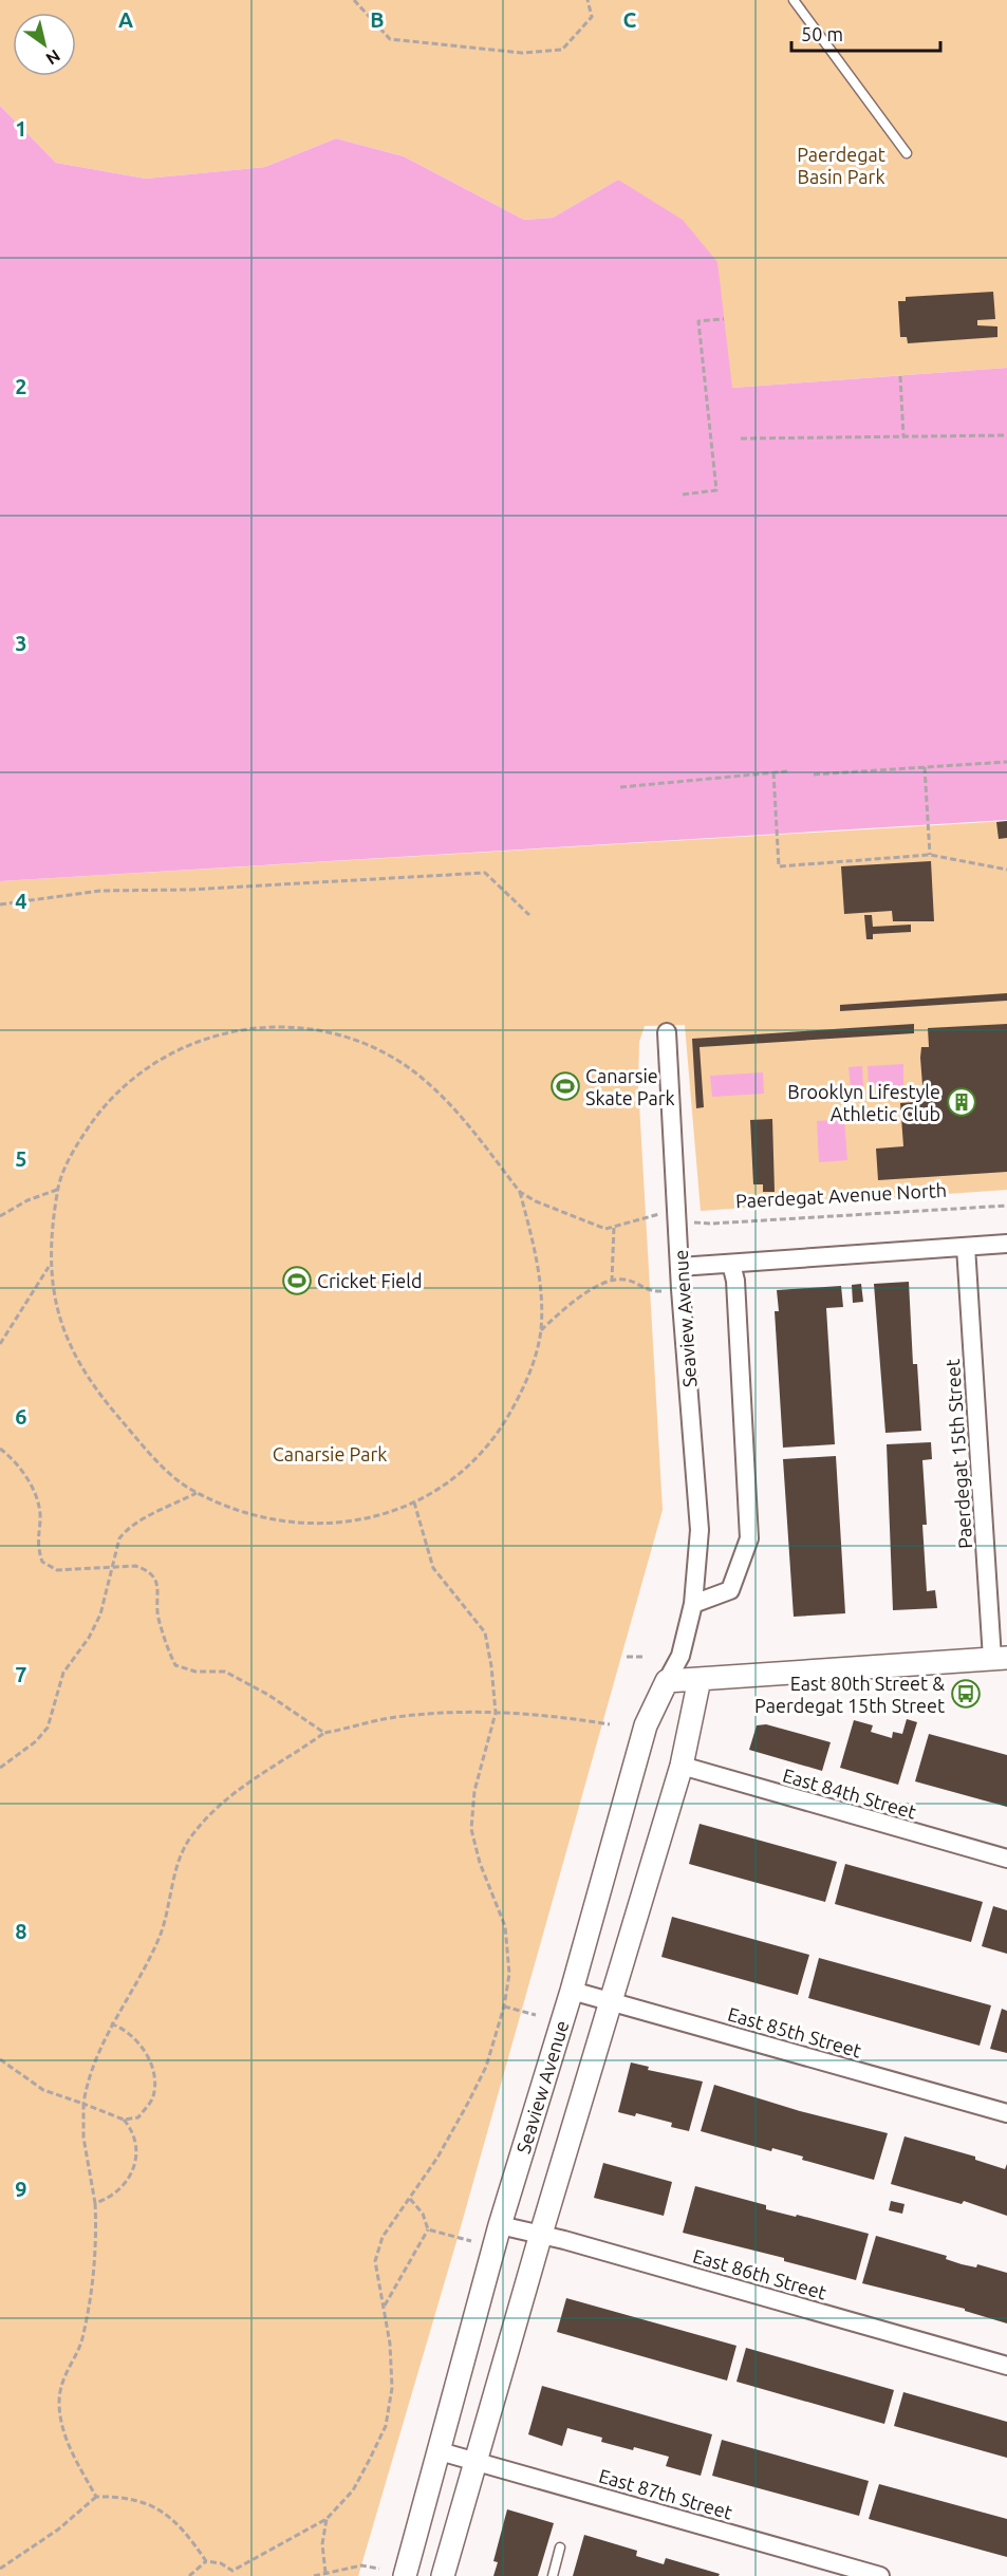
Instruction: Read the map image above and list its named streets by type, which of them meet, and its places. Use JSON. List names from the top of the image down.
{
  "streets": {
    "street": [
      "Seaview Avenue",
      "Paerdegat 15th Street",
      "East 84th Street",
      "East 85th Street",
      "East 86th Street",
      "East 87th Street"
    ],
    "path": ["Paerdegat Avenue North"]
  },
  "crossings": [
    ["Paerdegat Avenue North", "Seaview Avenue"],
    ["Seaview Avenue", "East 85th Street"],
    ["Seaview Avenue", "East 86th Street"],
    ["Seaview Avenue", "East 87th Street"]
  ],
  "parks": ["Paerdegat Basin Park", "Canarsie Park"],
  "places": {
    "sports": ["Canarsie Skate Park", "Cricket Field"],
    "building": ["Brooklyn Lifestyle Athletic Club"],
    "bus stop": ["East 80th Street & Paerdegat 15th Street"]
  },
  "scale_bar": "50 m",
  "north": "bottom right",
  "grid": {
    "columns": ["A", "B", "C"],
    "rows": [
      "1",
      "2",
      "3",
      "4",
      "5",
      "6",
      "7",
      "8",
      "9"
    ]
  }
}
